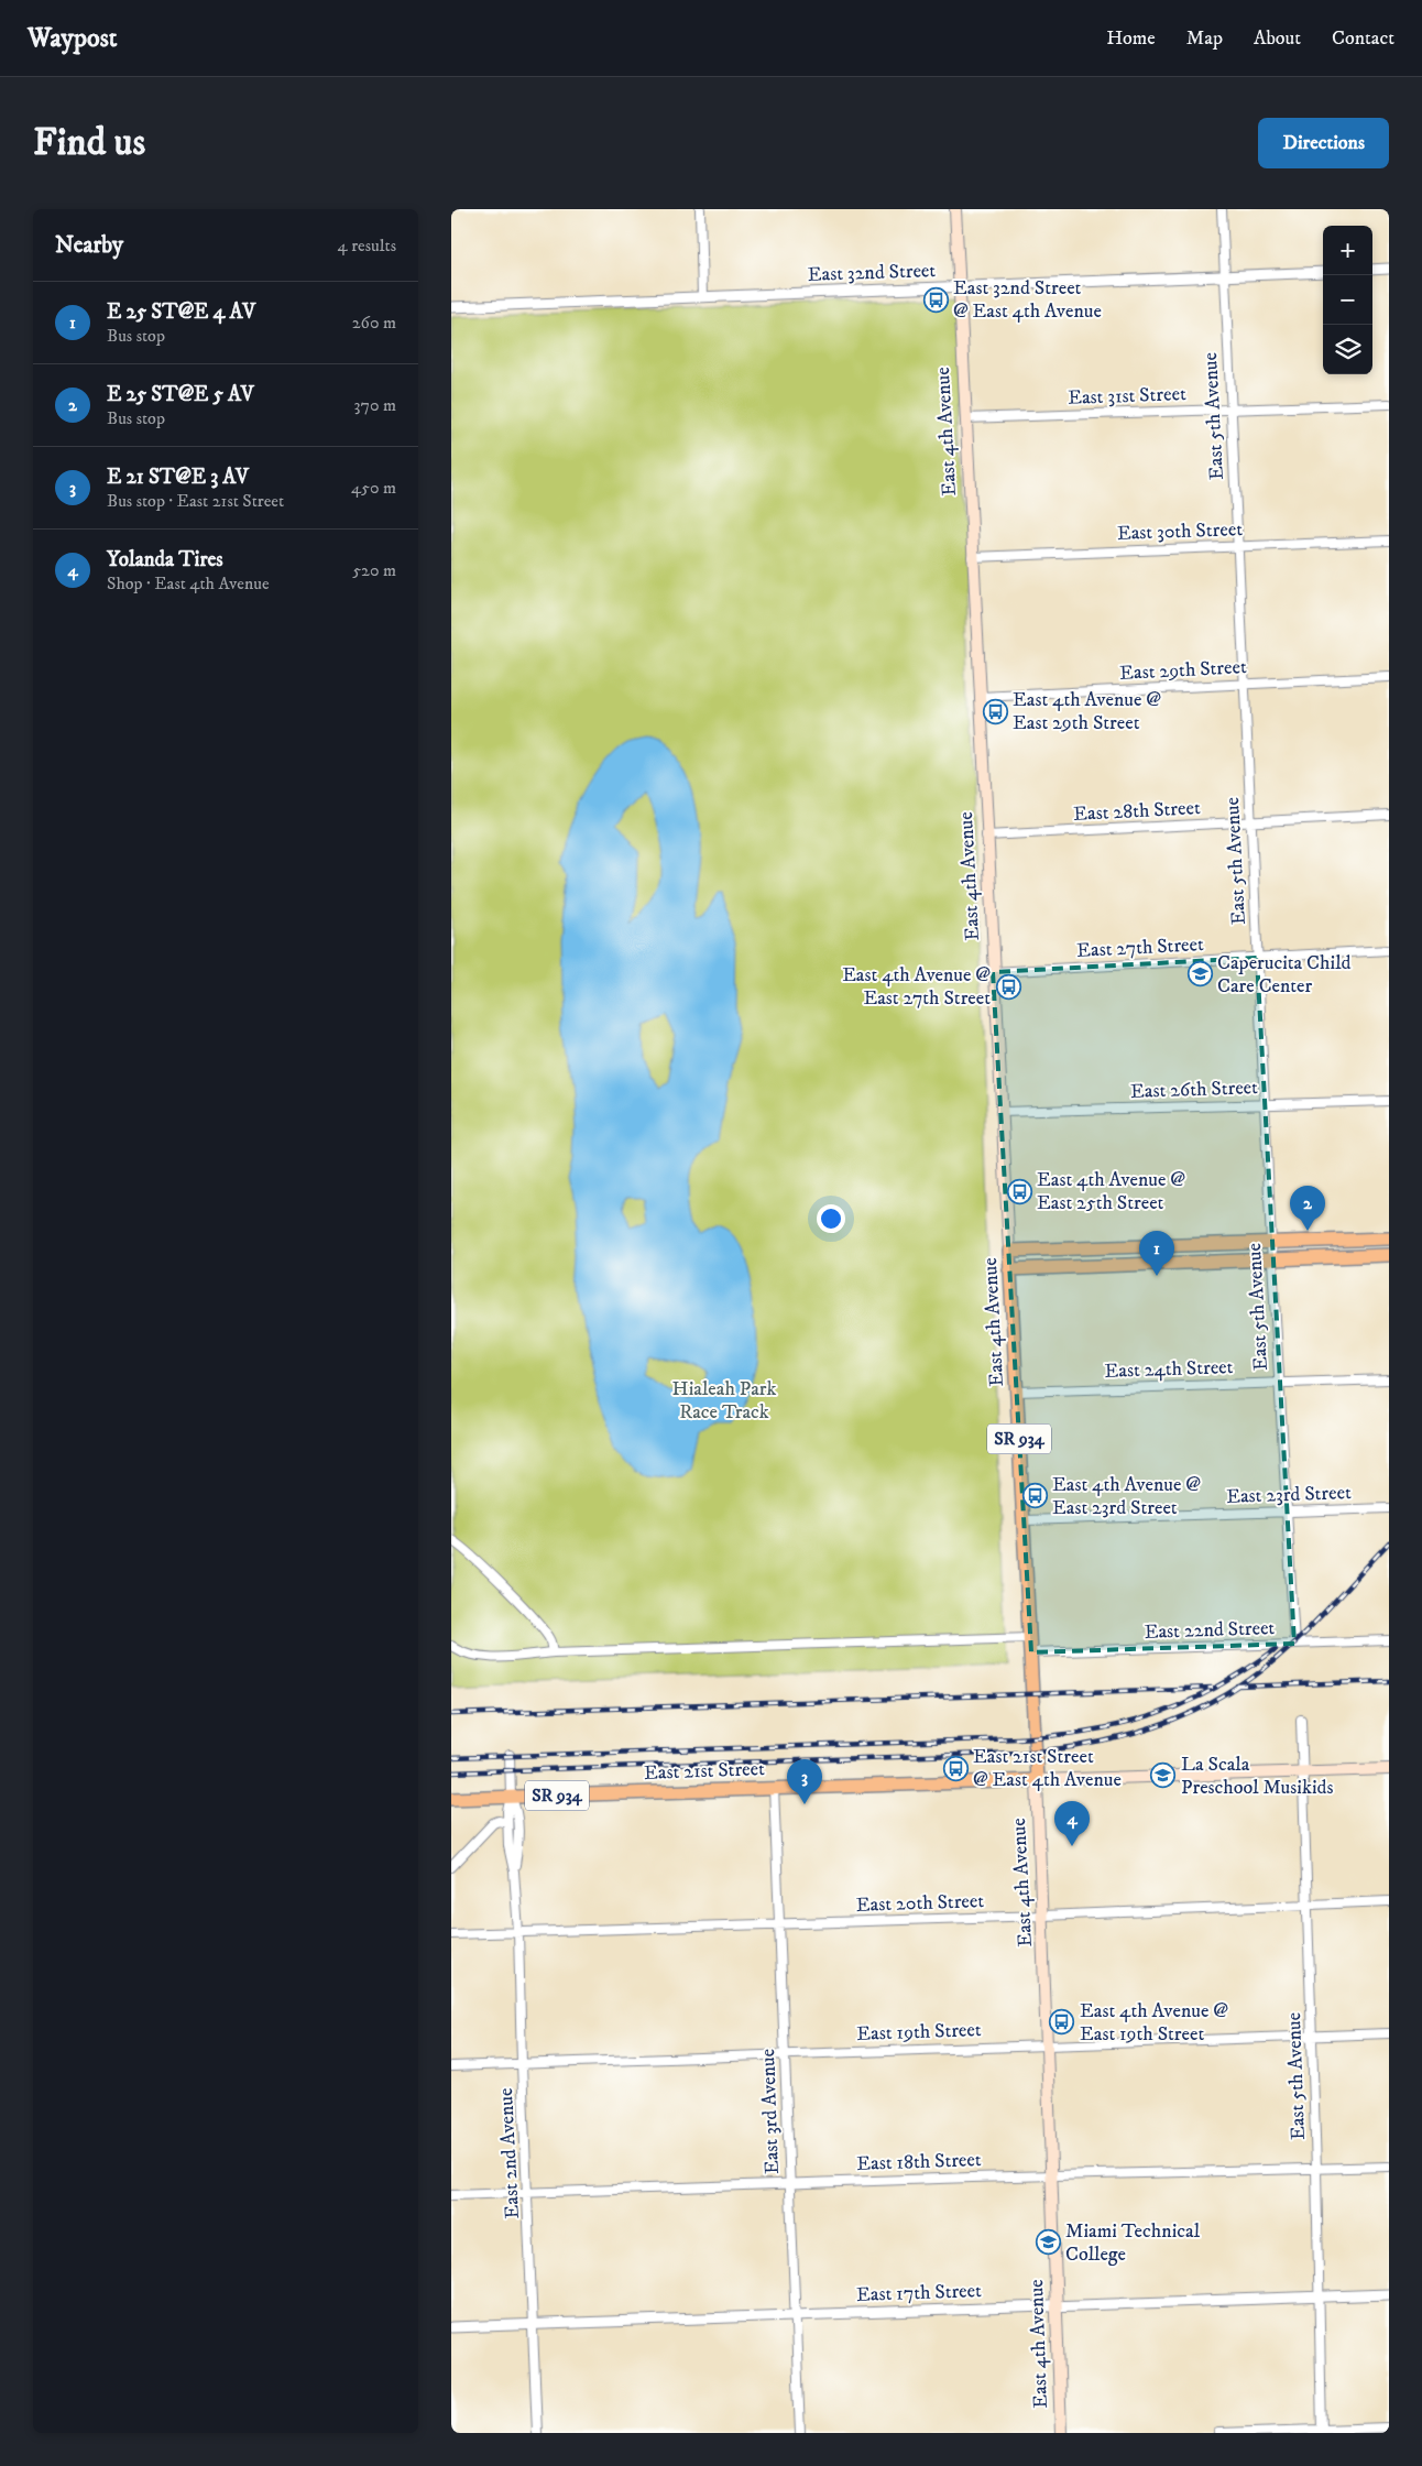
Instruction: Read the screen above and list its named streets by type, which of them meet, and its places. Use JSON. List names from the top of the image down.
{
  "streets": {
    "main road": ["East 4th Avenue", "SR 934", "East 21st Street"],
    "street": [
      "East 32nd Street",
      "East 31st Street",
      "East 5th Avenue",
      "East 30th Street",
      "East 29th Street",
      "East 28th Street",
      "East 27th Street",
      "East 26th Street",
      "East 24th Street",
      "East 23rd Street",
      "East 22nd Street",
      "East 20th Street",
      "East 19th Street",
      "East 3rd Avenue",
      "East 2nd Avenue",
      "East 18th Street",
      "East 17th Street"
    ]
  },
  "crossings": [
    ["East 32nd Street", "East 5th Avenue"],
    ["East 32nd Street", "East 4th Avenue"],
    ["East 31st Street", "East 5th Avenue"],
    ["East 31st Street", "East 4th Avenue"],
    ["East 5th Avenue", "East 30th Street"],
    ["East 5th Avenue", "East 29th Street"],
    ["East 5th Avenue", "East 28th Street"],
    ["East 5th Avenue", "East 27th Street"],
    ["East 5th Avenue", "East 26th Street"],
    ["East 5th Avenue", "East 24th Street"],
    ["East 5th Avenue", "East 23rd Street"],
    ["East 5th Avenue", "East 22nd Street"],
    ["East 5th Avenue", "East 21st Street"],
    ["East 5th Avenue", "East 20th Street"],
    ["East 5th Avenue", "East 19th Street"],
    ["East 5th Avenue", "East 18th Street"],
    ["East 5th Avenue", "East 17th Street"],
    ["East 4th Avenue", "East 30th Street"],
    ["East 4th Avenue", "East 29th Street"],
    ["East 4th Avenue", "East 28th Street"],
    ["East 4th Avenue", "East 27th Street"],
    ["East 4th Avenue", "East 26th Street"],
    ["East 4th Avenue", "East 24th Street"],
    ["East 4th Avenue", "East 23rd Street"],
    ["East 4th Avenue", "East 22nd Street"],
    ["East 4th Avenue", "East 21st Street"],
    ["East 4th Avenue", "East 20th Street"],
    ["East 4th Avenue", "East 19th Street"],
    ["East 4th Avenue", "East 18th Street"],
    ["East 4th Avenue", "East 17th Street"],
    ["East 21st Street", "East 3rd Avenue"],
    ["East 21st Street", "East 2nd Avenue"],
    ["East 20th Street", "East 3rd Avenue"],
    ["East 20th Street", "East 2nd Avenue"],
    ["East 19th Street", "East 3rd Avenue"],
    ["East 19th Street", "East 2nd Avenue"],
    ["East 3rd Avenue", "East 18th Street"],
    ["East 3rd Avenue", "East 17th Street"],
    ["East 2nd Avenue", "East 18th Street"],
    ["East 2nd Avenue", "East 17th Street"]
  ],
  "parks": ["Hialeah Park Race Track"],
  "places": {
    "bus stop": [
      "East 32nd Street @ East 4th Avenue",
      "East 4th Avenue @ East 29th Street",
      "East 4th Avenue @ East 27th Street",
      "East 4th Avenue @ East 25th Street",
      "East 4th Avenue @ East 23rd Street",
      "East 21st Street @ East 4th Avenue",
      "East 4th Avenue @ East 19th Street"
    ],
    "school or university": ["Caperucita Child Care Center", "La Scala Preschool Musikids", "Miami Technical College"]
  },
  "page": {
    "header": "Waypost",
    "nav": [
      "Home",
      "Map",
      "About",
      "Contact"
    ],
    "buttons": "Directions",
    "title": "Find us",
    "heading": ["Nearby", "4 results"],
    "map_buttons": ["+", "−"],
    "list": [
      {
        "mark": "1",
        "name": "E 25 ST@E 4 AV",
        "note": "Bus stop",
        "value": "260 m"
      },
      {
        "mark": "2",
        "name": "E 25 ST@E 5 AV",
        "note": "Bus stop",
        "value": "370 m"
      },
      {
        "mark": "3",
        "name": "E 21 ST@E 3 AV",
        "note": "Bus stop · East 21st Street",
        "value": "450 m"
      },
      {
        "mark": "4",
        "name": "Yolanda Tires",
        "note": "Shop · East 4th Avenue",
        "value": "520 m"
      }
    ],
    "pins": [
      "2",
      "1",
      "3",
      "4"
    ]
  }
}
